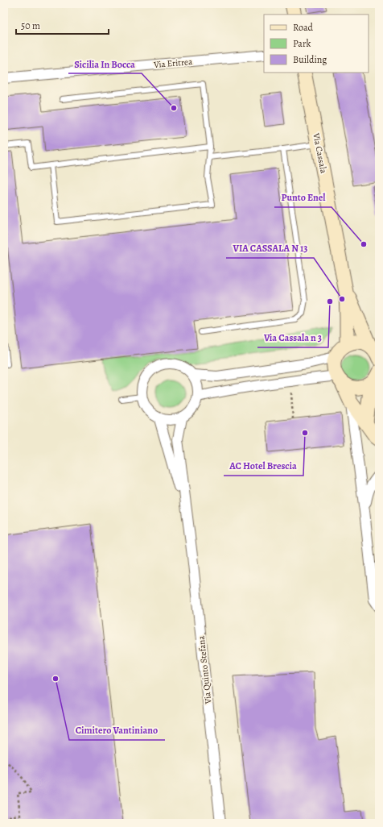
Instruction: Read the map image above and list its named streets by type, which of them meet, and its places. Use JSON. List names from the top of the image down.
{
  "streets": {
    "main road": ["Via Cassala"],
    "street": ["Via Eritrea", "Via Quinto Stefana"]
  },
  "places": [
    "Sicilia In Bocca",
    "Punto Enel",
    "VIA CASSALA N 13",
    "Via Cassala n 3",
    "AC Hotel Brescia",
    "Cimitero Vantiniano"
  ],
  "legend": ["Road", "Park", "Building"],
  "scale_bar": "50 m"
}
